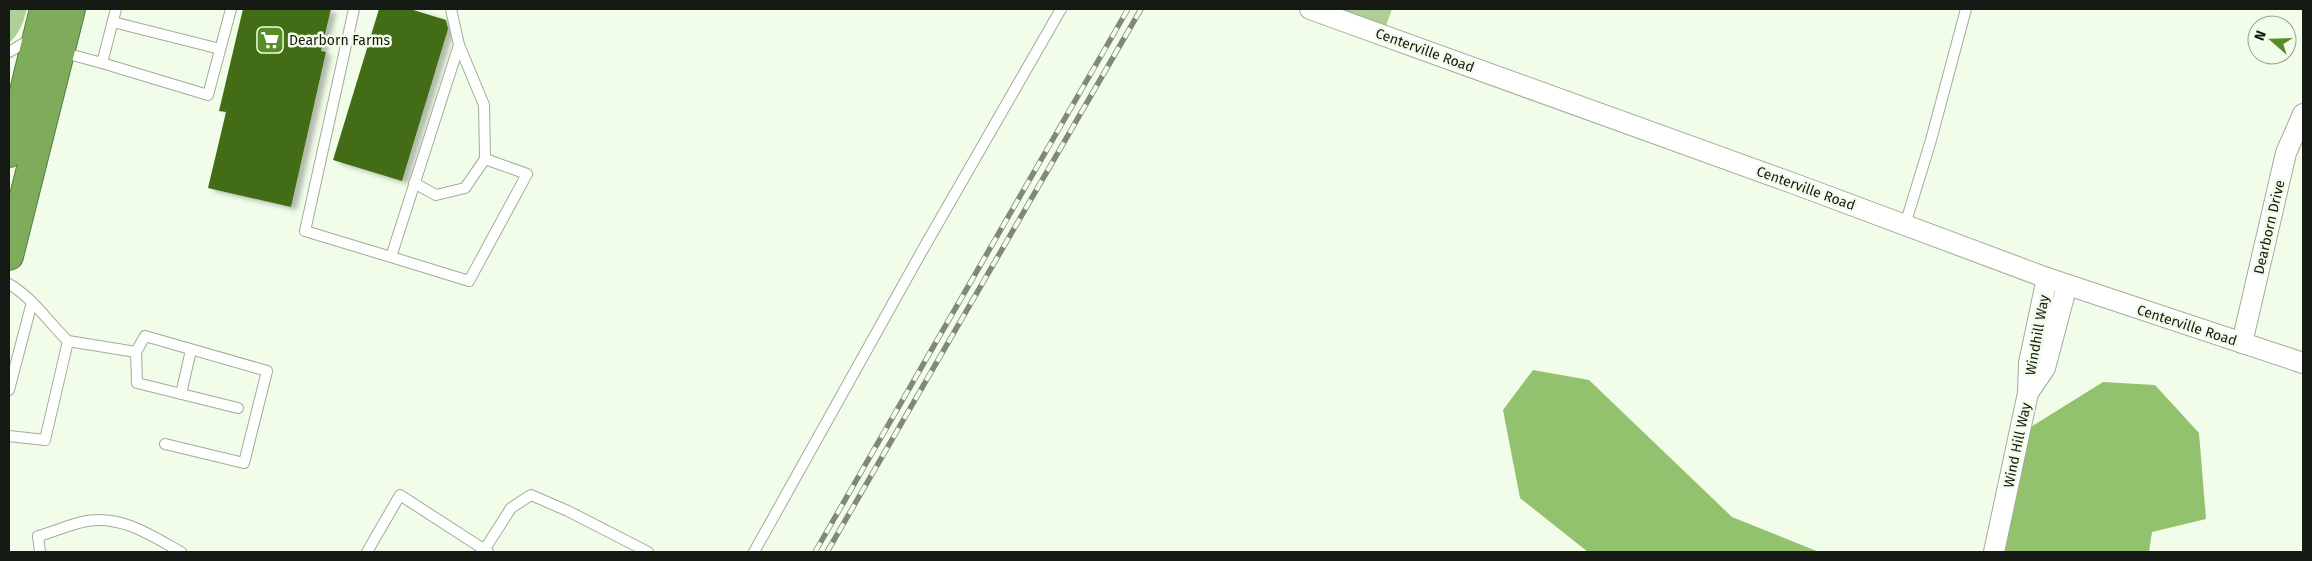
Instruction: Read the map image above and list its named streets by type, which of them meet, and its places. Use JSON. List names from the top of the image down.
{
  "streets": {
    "street": [
      "Centerville Road",
      "Dearborn Drive",
      "Windhill Way",
      "Wind Hill Way"
    ]
  },
  "crossings": [
    ["Centerville Road", "Dearborn Drive"],
    ["Centerville Road", "Windhill Way"],
    ["Centerville Road", "Wind Hill Way"],
    ["Windhill Way", "Wind Hill Way"]
  ],
  "places": {
    "supermarket": ["Dearborn Farms"]
  },
  "north": "left"
}
